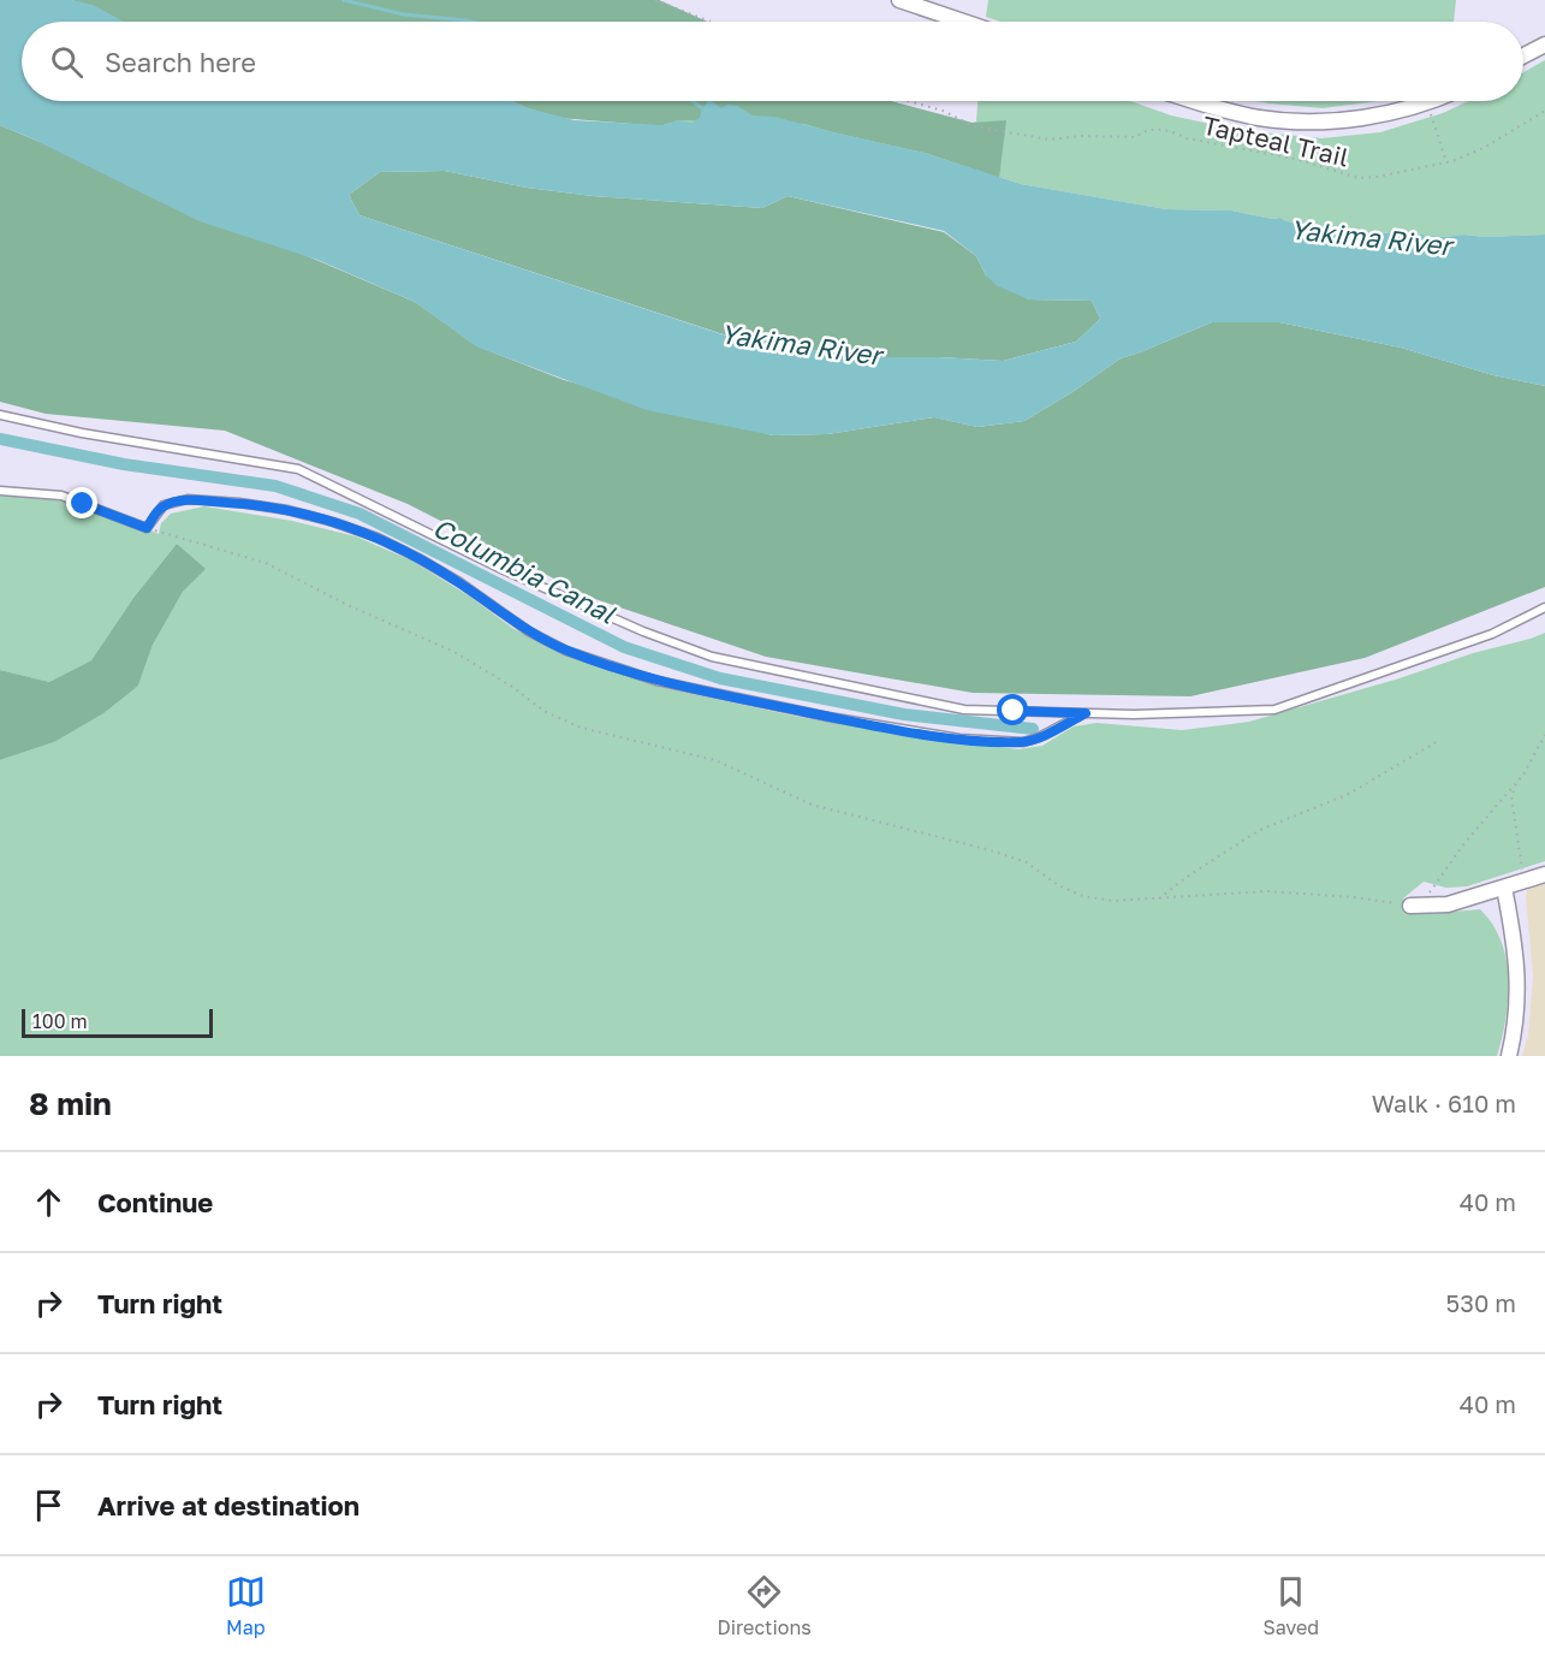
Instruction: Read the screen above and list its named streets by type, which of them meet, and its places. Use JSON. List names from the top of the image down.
{
  "streets": {
    "path": ["Tapteal Trail"]
  },
  "water": ["Yakima River", "Columbia Canal"],
  "scale_bar": "100 m",
  "page": {
    "search": "Search here",
    "scale": "100 m",
    "heading": ["8 min", "Walk · 610 m"],
    "list": [
      ["Continue", "40 m"],
      ["Turn right", "530 m"],
      ["Turn right", "40 m"],
      "Arrive at destination"
    ],
    "nav": ["Map", "Directions", "Saved"]
  }
}
